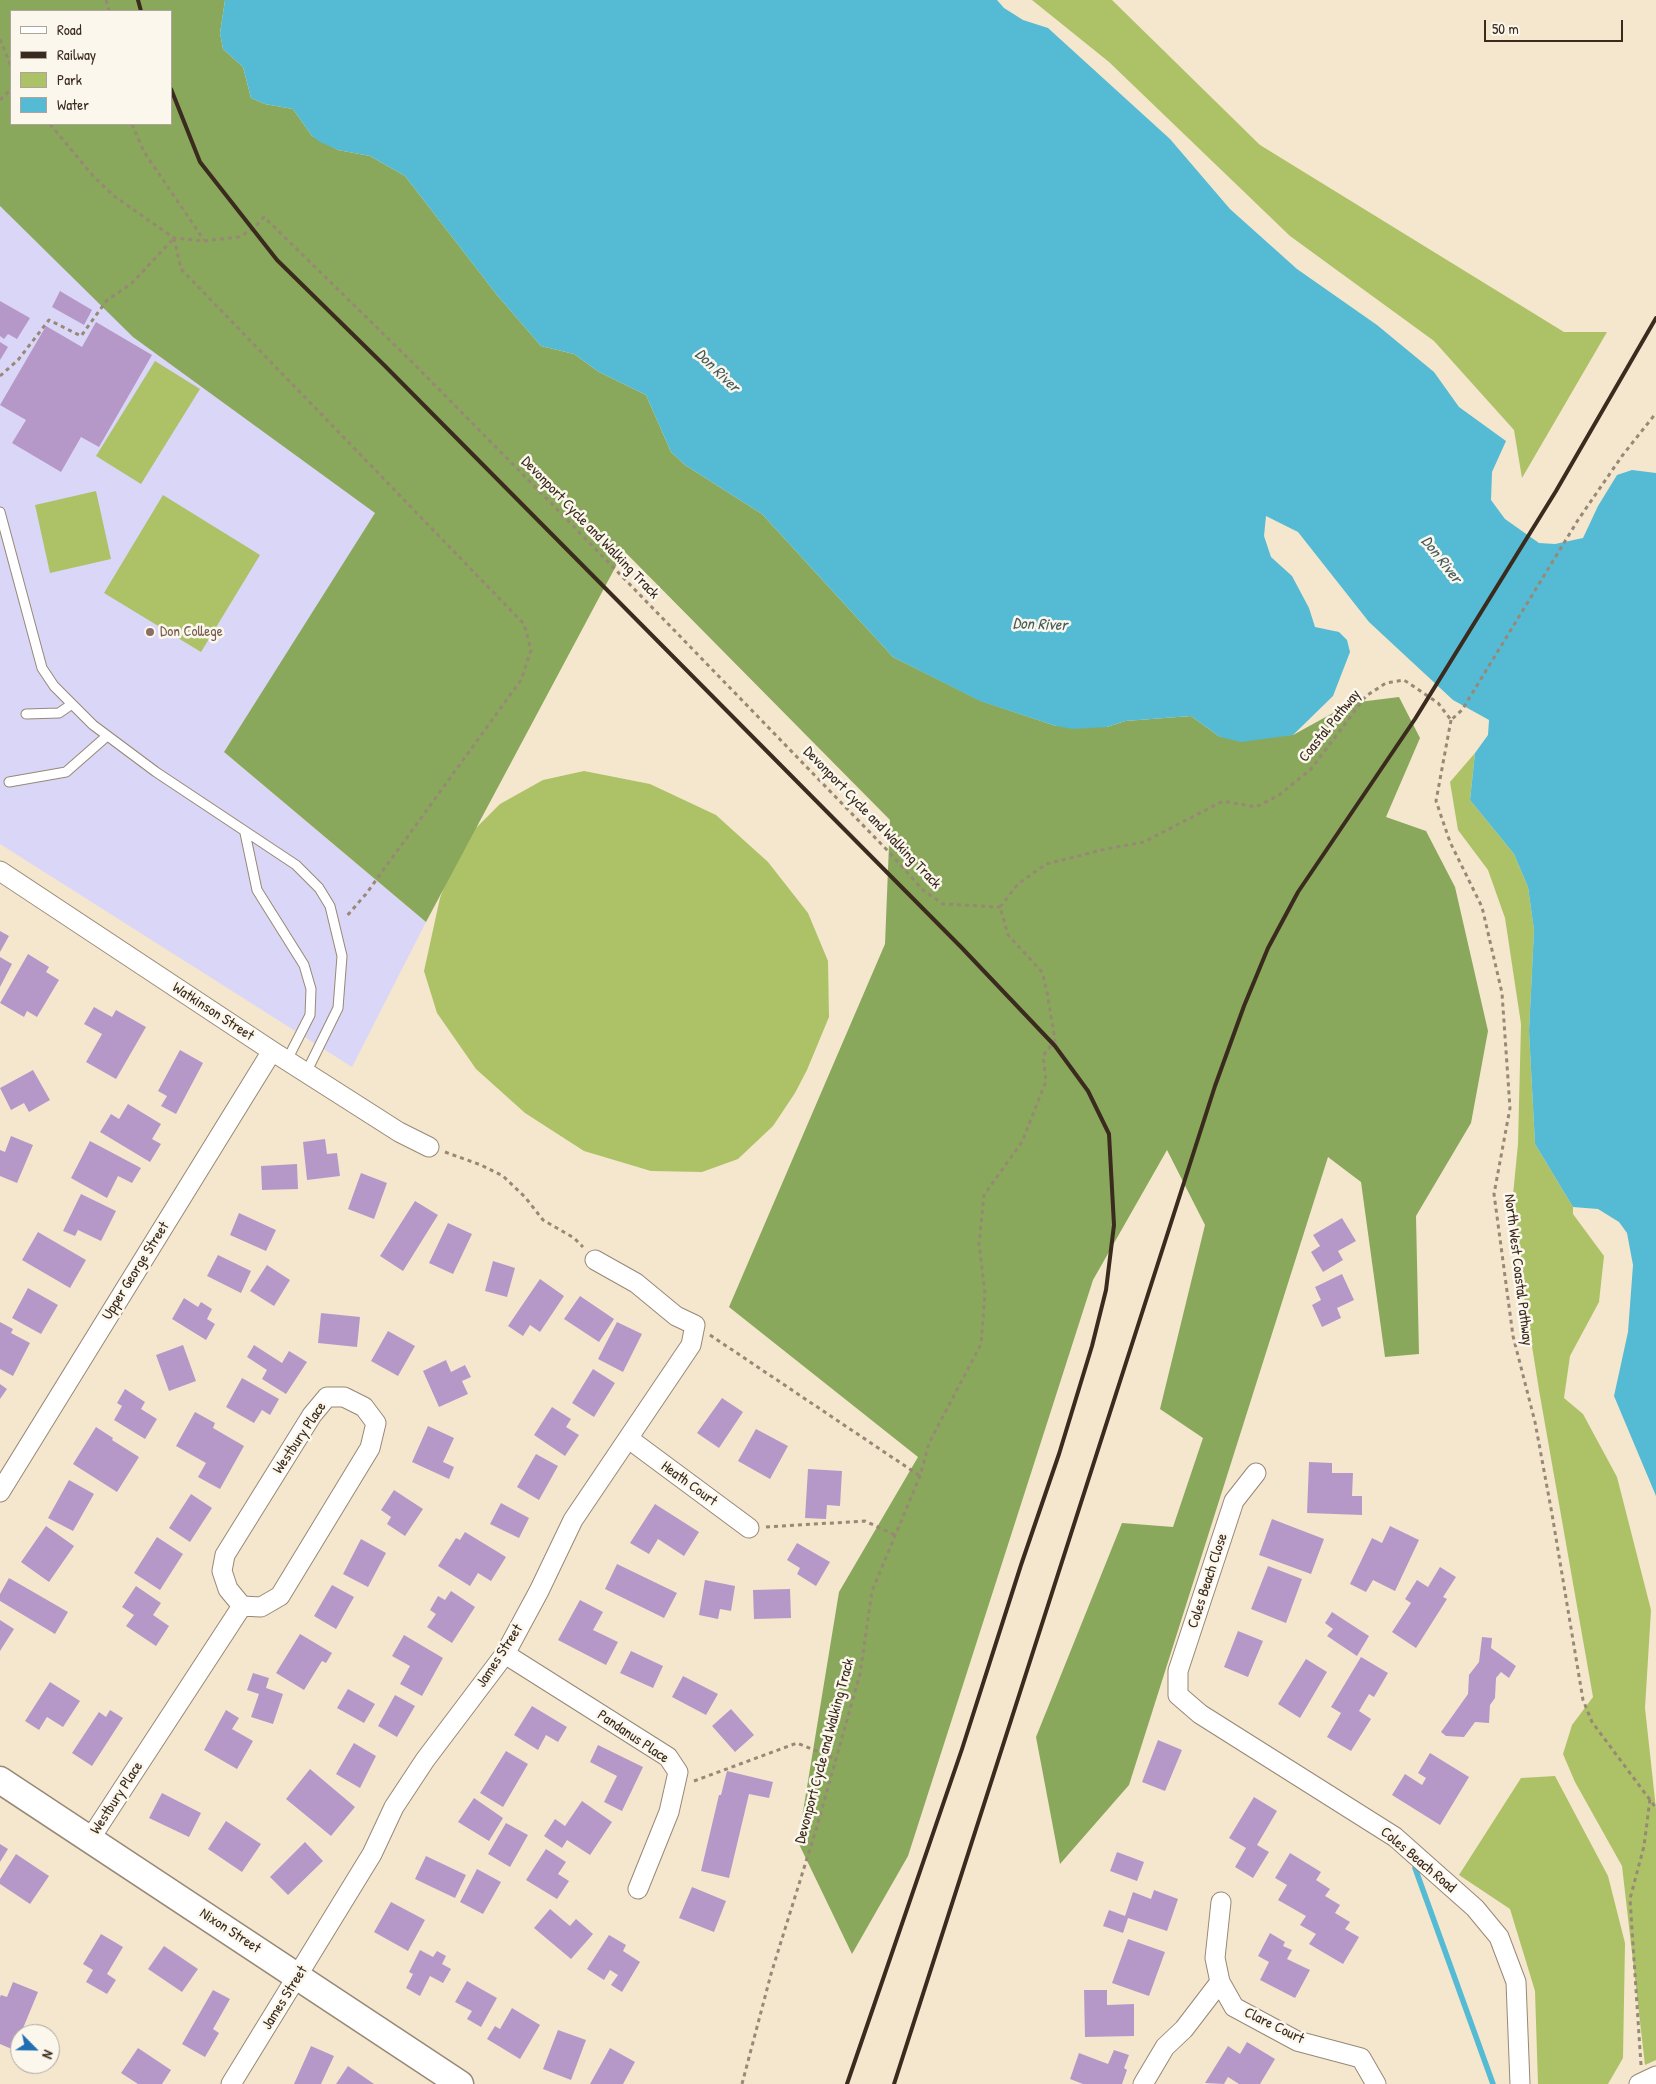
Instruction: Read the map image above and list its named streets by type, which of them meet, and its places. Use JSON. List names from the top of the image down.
{
  "streets": {
    "street": [
      "Watkinson Street",
      "Upper George Street",
      "Westbury Place",
      "Heath Court",
      "Coles Beach Close",
      "James Street",
      "Pandanus Place",
      "Coles Beach Road",
      "Nixon Street",
      "Clare Court"
    ],
    "path": ["Devonport Cycle and Walking Track", "Coastal Pathway", "North West Coastal Pathway"]
  },
  "crossings": [
    ["Devonport Cycle and Walking Track", "Coastal Pathway"],
    ["Coastal Pathway", "North West Coastal Pathway"],
    ["Watkinson Street", "Upper George Street"],
    ["Westbury Place", "Nixon Street"],
    ["Heath Court", "James Street"],
    ["Coles Beach Close", "Coles Beach Road"],
    ["James Street", "Pandanus Place"],
    ["James Street", "Nixon Street"]
  ],
  "water": ["Don River"],
  "places": ["Don College"],
  "legend": [
    "Road",
    "Railway",
    "Park",
    "Water"
  ],
  "scale_bar": "50 m",
  "north": "bottom right"
}
